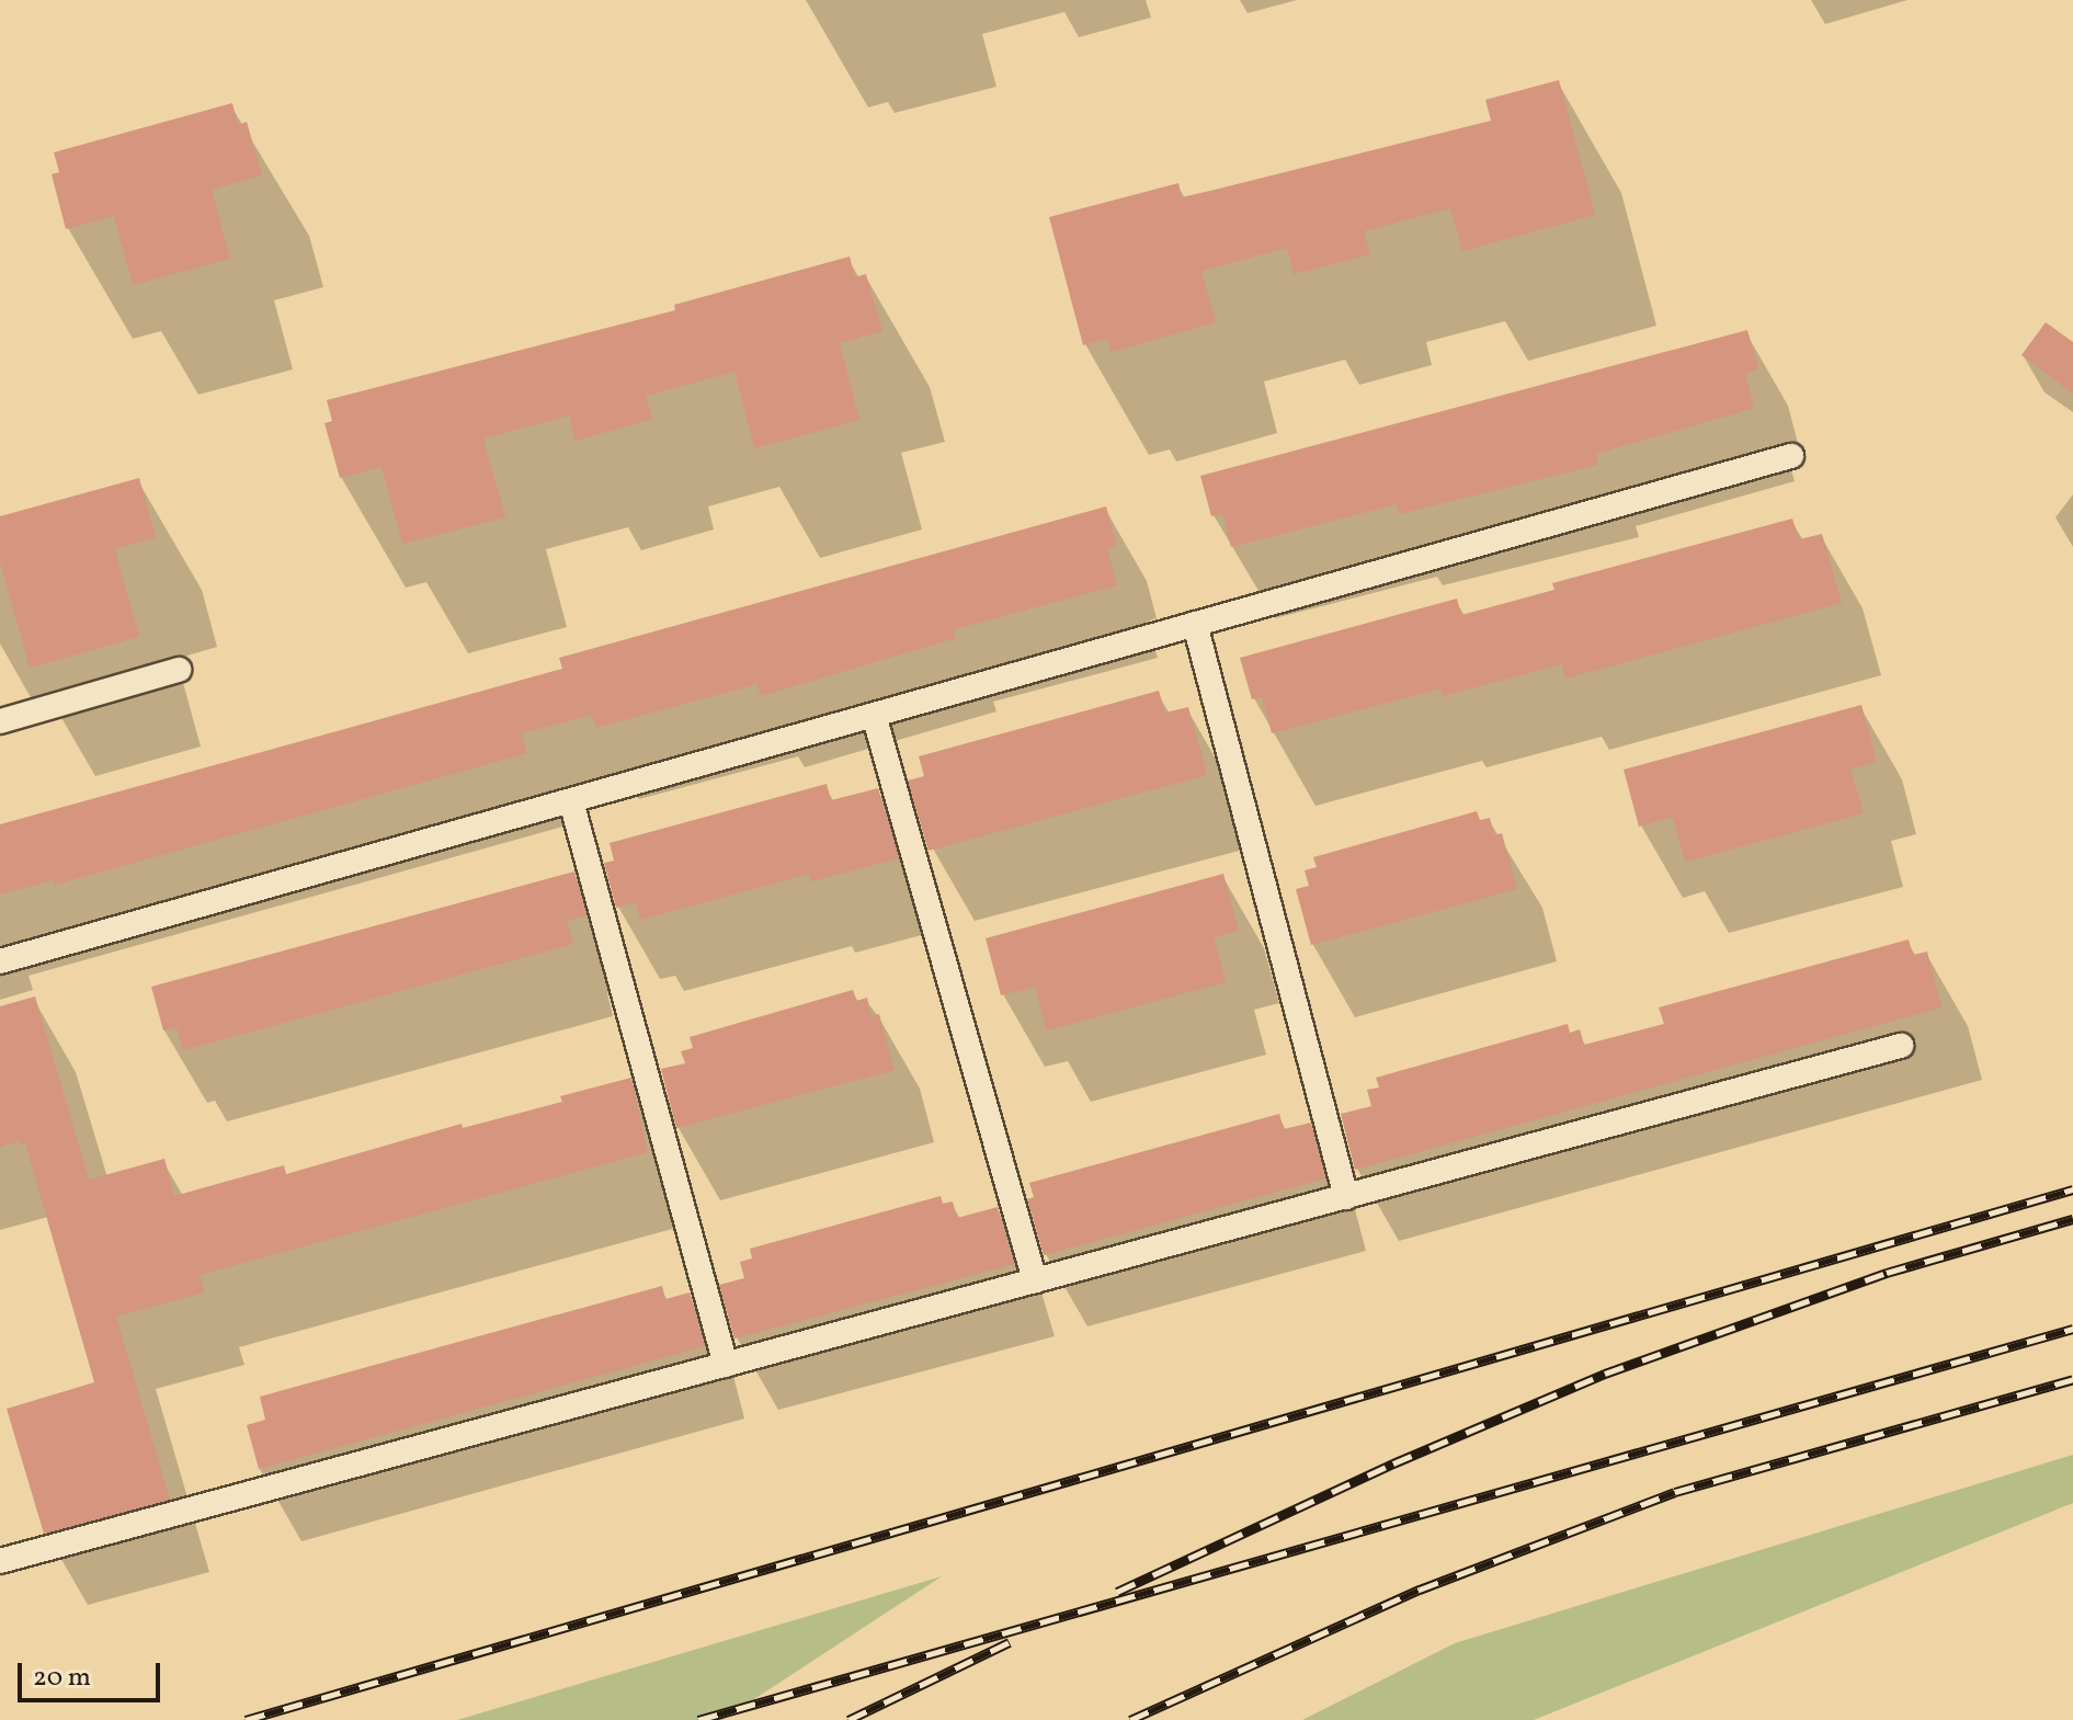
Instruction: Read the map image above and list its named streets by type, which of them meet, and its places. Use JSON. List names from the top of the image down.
{
  "scale_bar": "20 m"
}
